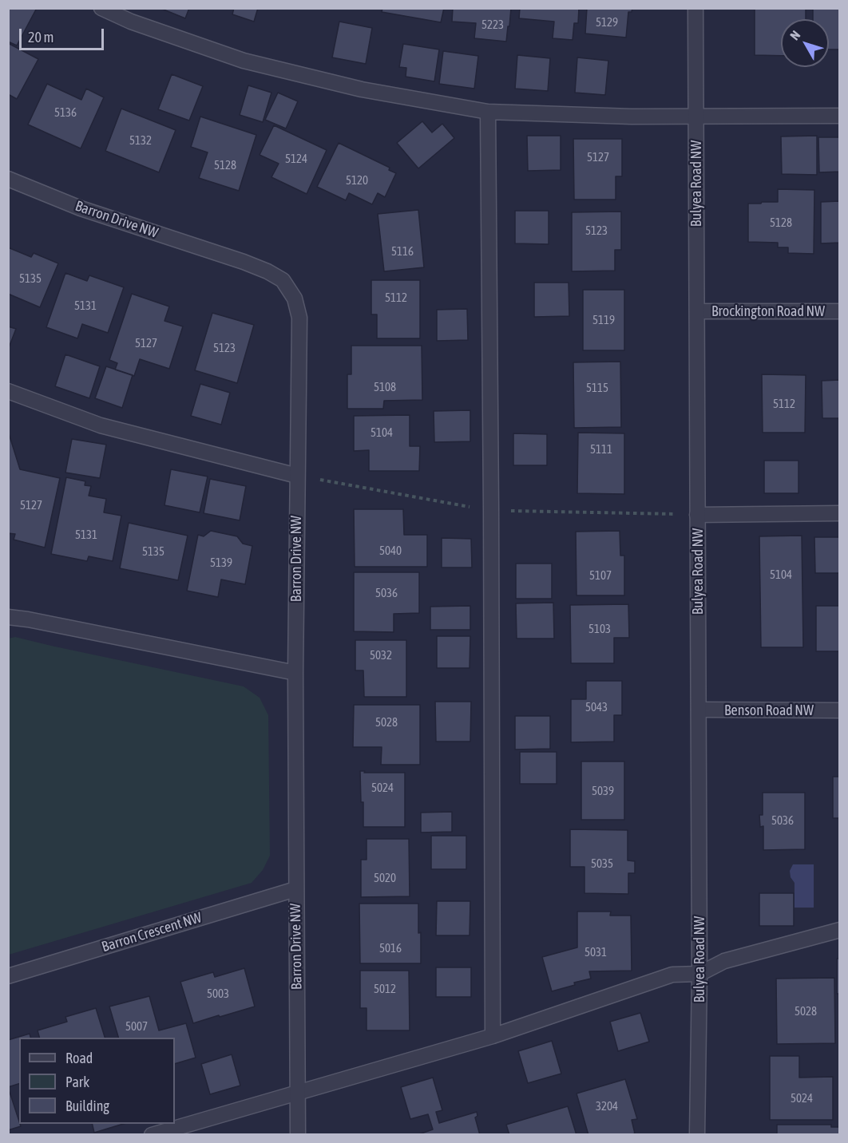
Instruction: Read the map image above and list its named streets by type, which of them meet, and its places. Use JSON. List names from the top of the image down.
{
  "streets": {
    "street": [
      "Bulyea Road NW",
      "Barron Drive NW",
      "Brockington Road NW",
      "Benson Road NW",
      "Barron Crescent NW"
    ]
  },
  "crossings": [
    ["Bulyea Road NW", "Brockington Road NW"],
    ["Bulyea Road NW", "Benson Road NW"],
    ["Barron Drive NW", "Barron Crescent NW"]
  ],
  "house_numbers": [
    "5129",
    "5223",
    "5136",
    "5132",
    "5127",
    "5124",
    "5128",
    "5120",
    "5128",
    "5123",
    "5116",
    "5135",
    "5112",
    "5131",
    "5119",
    "5127",
    "5123",
    "5108",
    "5115",
    "5112",
    "5104",
    "5111",
    "5127",
    "5131",
    "5040",
    "5135",
    "5139",
    "5104",
    "5107",
    "5036",
    "5103",
    "5032",
    "5043",
    "5028",
    "5024",
    "5039",
    "5036",
    "5035",
    "5020",
    "5016",
    "5031",
    "5012",
    "5003",
    "5028",
    "5007",
    "5024",
    "3204"
  ],
  "legend": ["Road", "Park", "Building"],
  "scale_bar": "20 m",
  "north": "top left"
}
